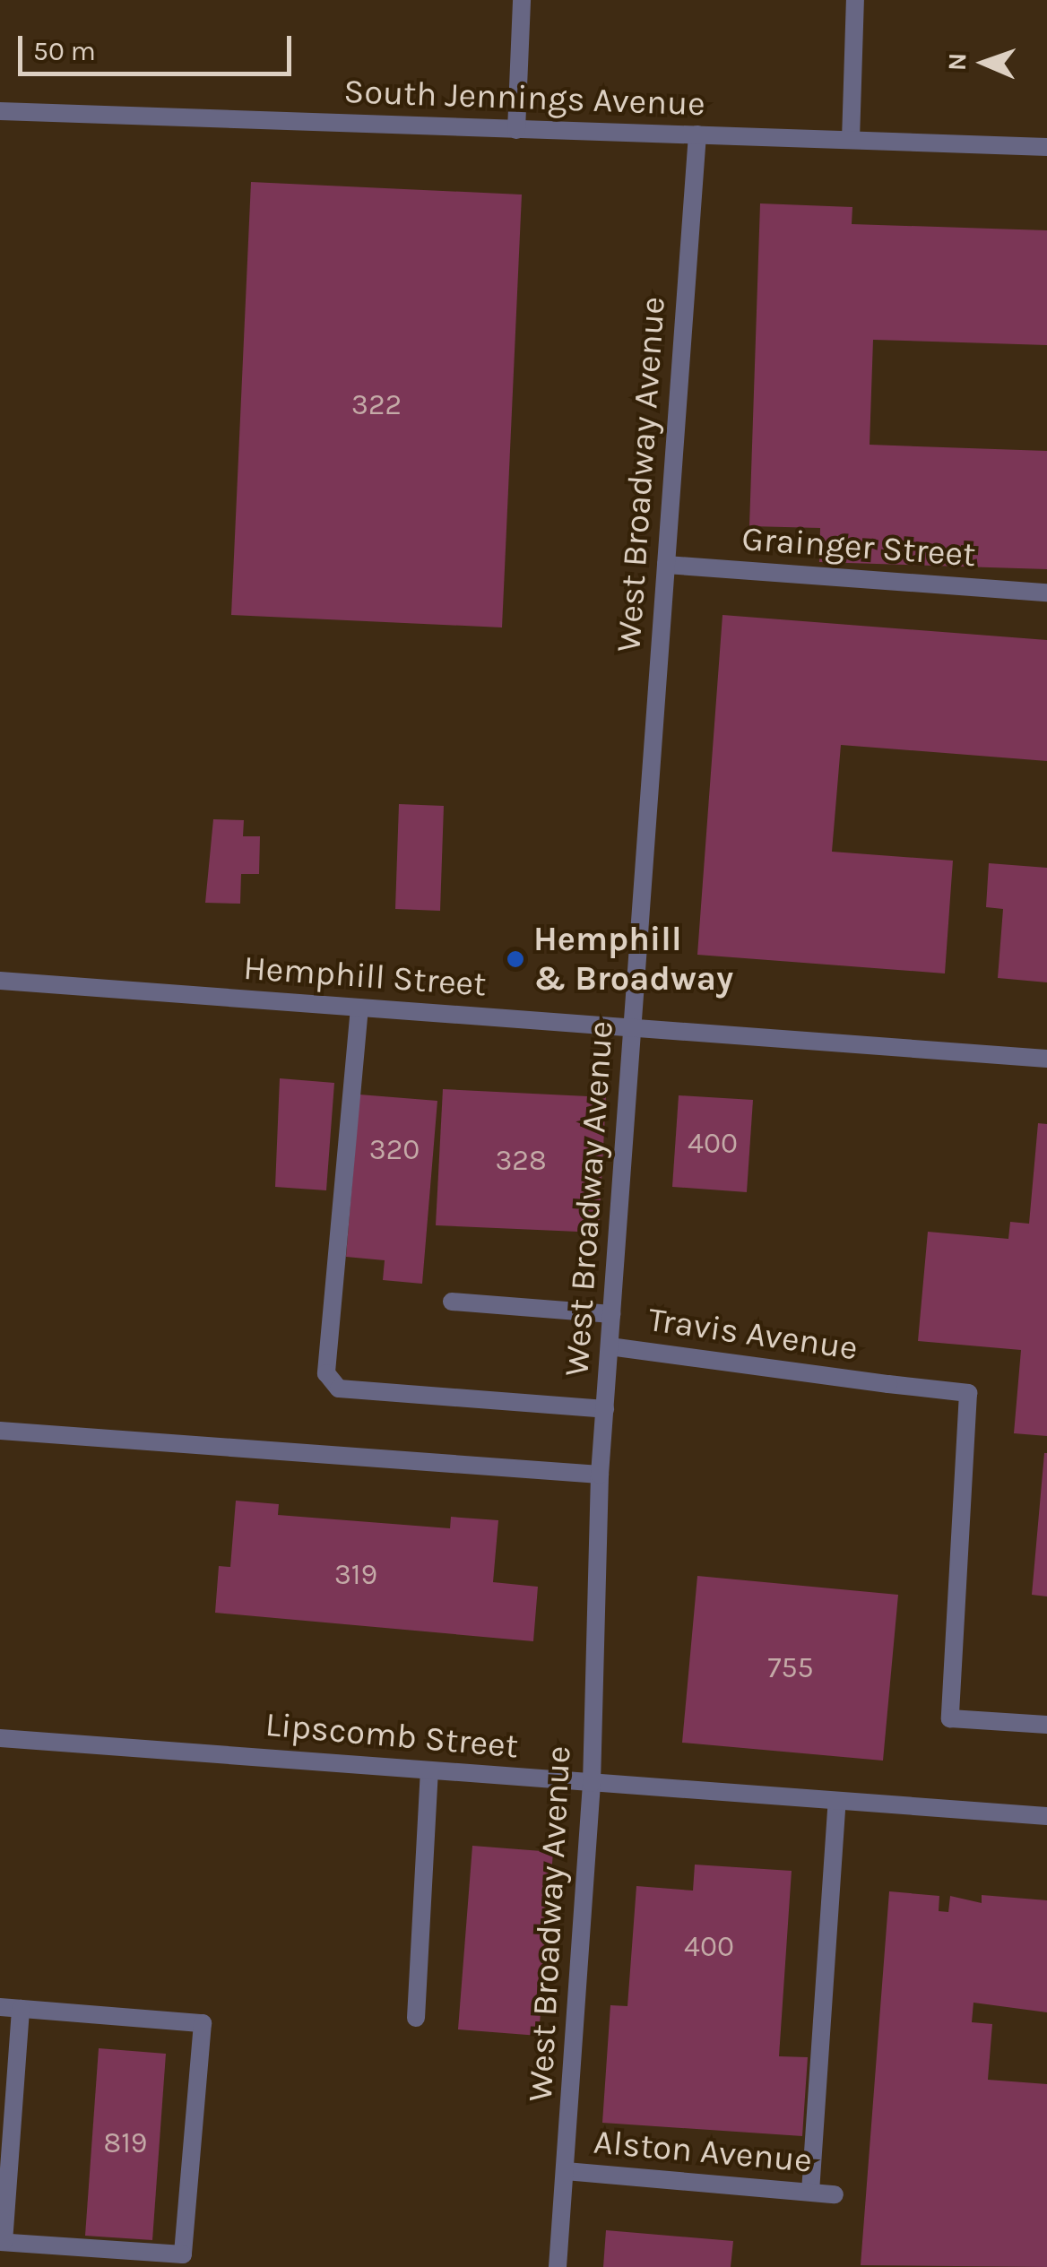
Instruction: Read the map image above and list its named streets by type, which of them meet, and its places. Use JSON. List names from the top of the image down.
{
  "streets": {
    "street": [
      "South Jennings Avenue",
      "West Broadway Avenue",
      "Grainger Street",
      "Hemphill Street",
      "Travis Avenue",
      "Lipscomb Street",
      "Alston Avenue"
    ]
  },
  "crossings": [
    ["South Jennings Avenue", "West Broadway Avenue"],
    ["West Broadway Avenue", "Grainger Street"],
    ["West Broadway Avenue", "Hemphill Street"],
    ["West Broadway Avenue", "Travis Avenue"],
    ["West Broadway Avenue", "Lipscomb Street"],
    ["West Broadway Avenue", "Alston Avenue"]
  ],
  "places": ["Hemphill & Broadway"],
  "house_numbers": [
    "322",
    "400",
    "320",
    "328",
    "319",
    "755",
    "400",
    "819"
  ],
  "scale_bar": "50 m",
  "north": "left"
}
